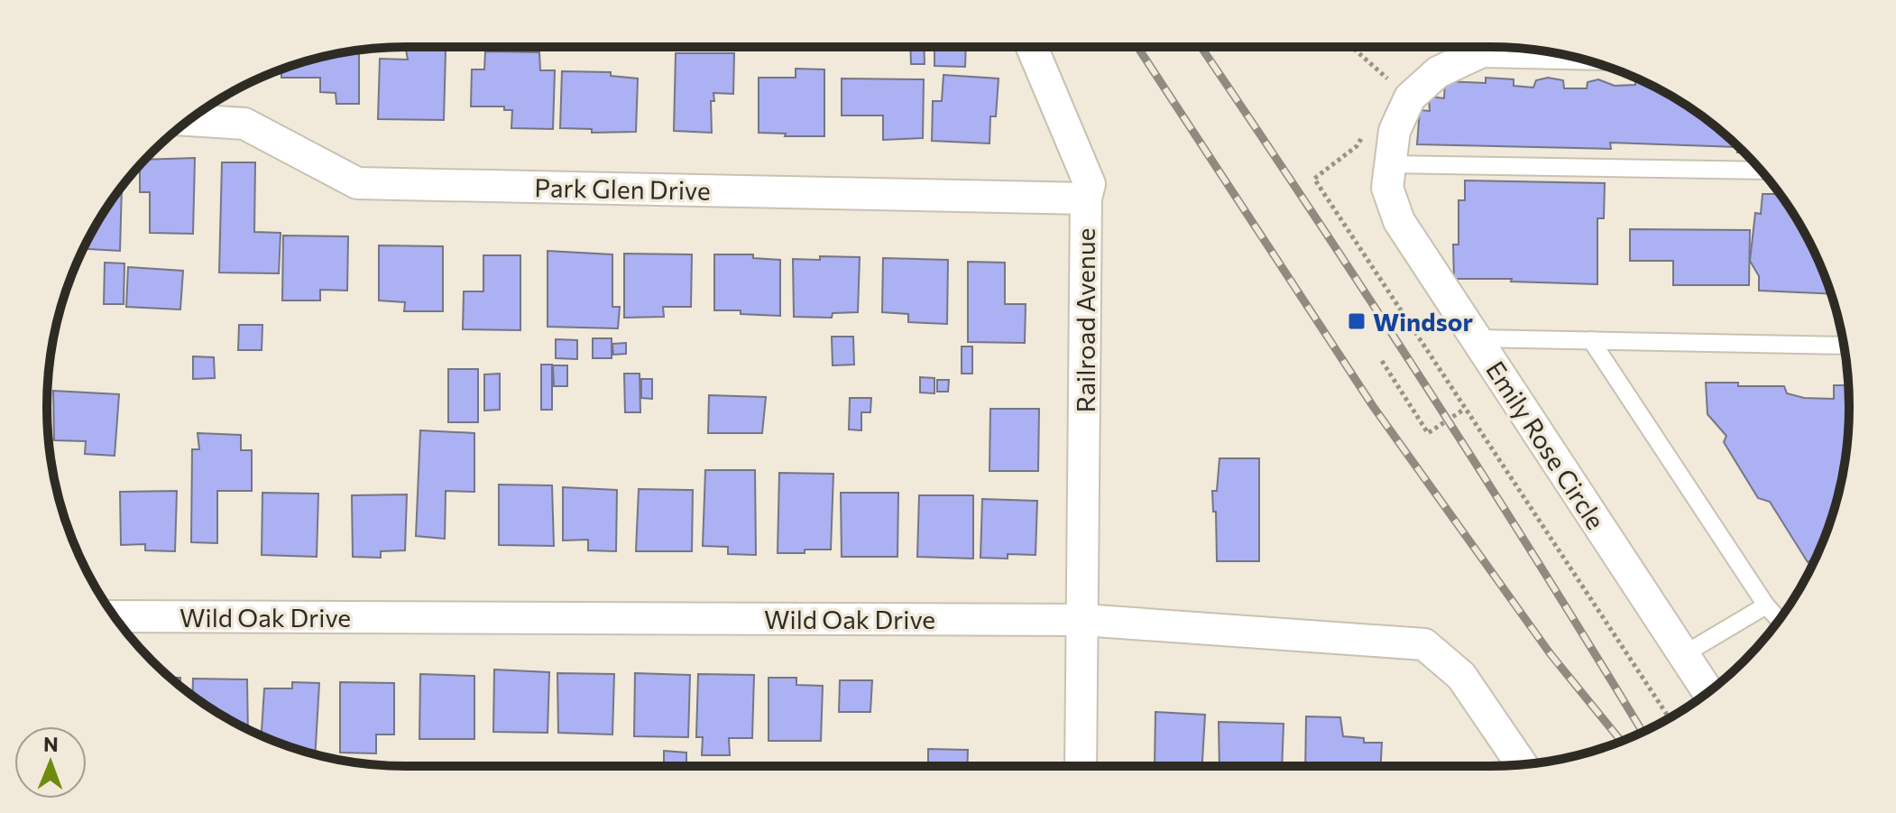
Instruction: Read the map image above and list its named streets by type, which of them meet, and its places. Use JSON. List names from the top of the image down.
{
  "streets": {
    "street": [
      "Park Glen Drive",
      "Railroad Avenue",
      "Emily Rose Circle",
      "Wild Oak Drive"
    ]
  },
  "crossings": [
    ["Park Glen Drive", "Railroad Avenue"],
    ["Railroad Avenue", "Wild Oak Drive"]
  ],
  "places": {
    "transit": ["Windsor"]
  },
  "north": "top"
}
